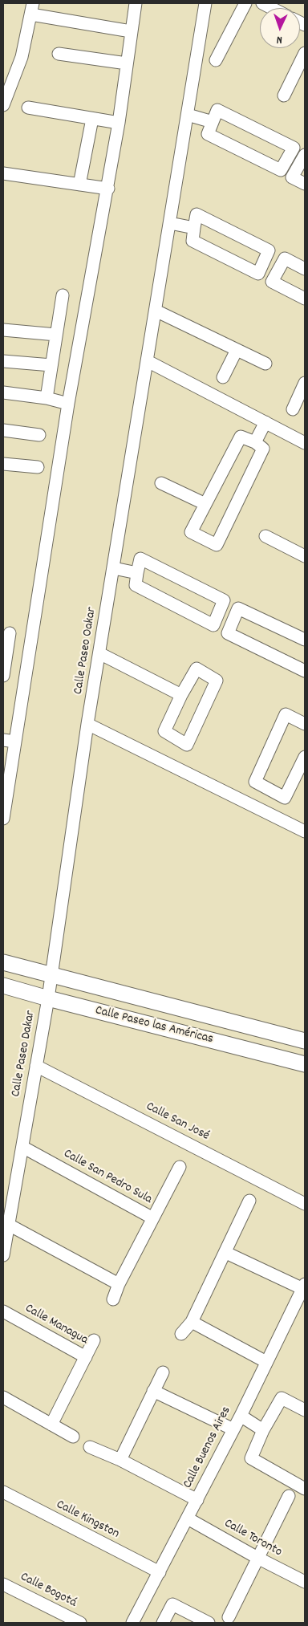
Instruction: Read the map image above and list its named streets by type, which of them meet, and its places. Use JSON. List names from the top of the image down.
{
  "streets": {
    "street": [
      "Calle Paseo Oakar",
      "Calle Paseo las Américas",
      "Calle Paseo Dakar",
      "Calle San José",
      "Calle San Pedro Sula",
      "Calle Managua",
      "Calle Buenos Aires",
      "Calle Kingston",
      "Calle Toronto",
      "Calle Bogotá"
    ]
  },
  "crossings": [
    ["Calle Paseo Oakar", "Calle Paseo las Américas"],
    ["Calle Paseo Oakar", "Calle Paseo Dakar"],
    ["Calle Paseo las Américas", "Calle Paseo Dakar"],
    ["Calle Paseo Dakar", "Calle San José"],
    ["Calle Paseo Dakar", "Calle San Pedro Sula"],
    ["Calle Buenos Aires", "Calle Kingston"],
    ["Calle Buenos Aires", "Calle Toronto"]
  ],
  "north": "bottom"
}
